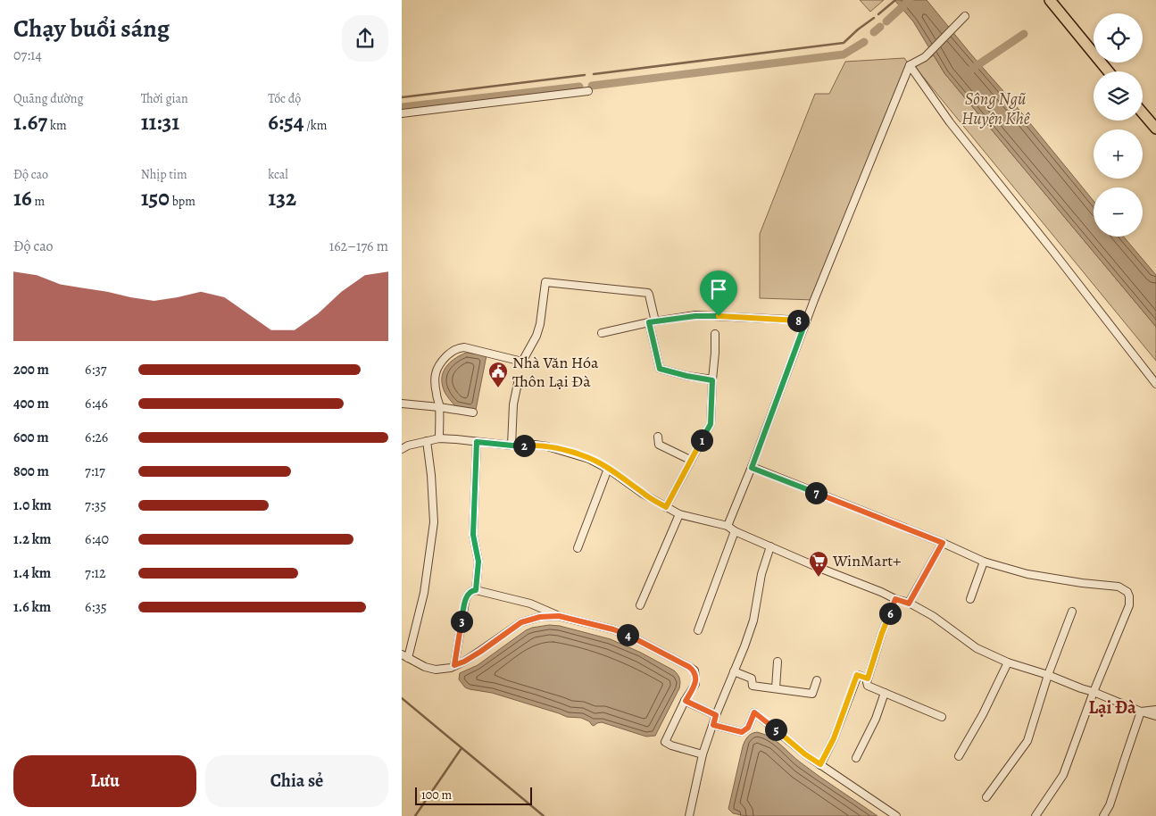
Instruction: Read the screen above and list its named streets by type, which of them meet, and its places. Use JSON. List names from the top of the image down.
{
  "districts": ["Lại Đà"],
  "water": ["Sông Ngũ Huyện Khê"],
  "places": {
    "public building": ["Nhà Văn Hóa Thôn Lại Đà"],
    "supermarket": ["WinMart+"]
  },
  "scale_bar": "100 m",
  "page": {
    "heading": ["Chạy buổi sáng", "07:14"],
    "map_buttons": ["+", "−"],
    "stats": [
      ["Quãng đường", "1.67 km"],
      ["Thời gian", "11:31"],
      ["Tốc độ", "6:54 /km"],
      ["Độ cao", "16 m"],
      ["Nhịp tim", "150 bpm"],
      ["kcal", "132"]
    ],
    "chart": ["Độ cao", "162–176 m"],
    "pins": [
      "8",
      "1",
      "2",
      "7",
      "6",
      "3",
      "4",
      "5"
    ],
    "list": [
      {
        "name": "200 m",
        "note": "6:37"
      },
      {
        "name": "400 m",
        "note": "6:46"
      },
      {
        "name": "600 m",
        "note": "6:26"
      },
      {
        "name": "800 m",
        "note": "7:17"
      },
      {
        "name": "1.0 km",
        "note": "7:35"
      },
      {
        "name": "1.2 km",
        "note": "6:40"
      },
      {
        "name": "1.4 km",
        "note": "7:12"
      },
      {
        "name": "1.6 km",
        "note": "6:35"
      }
    ],
    "buttons": ["Lưu", "Chia sẻ"],
    "scale": "100 m"
  }
}
